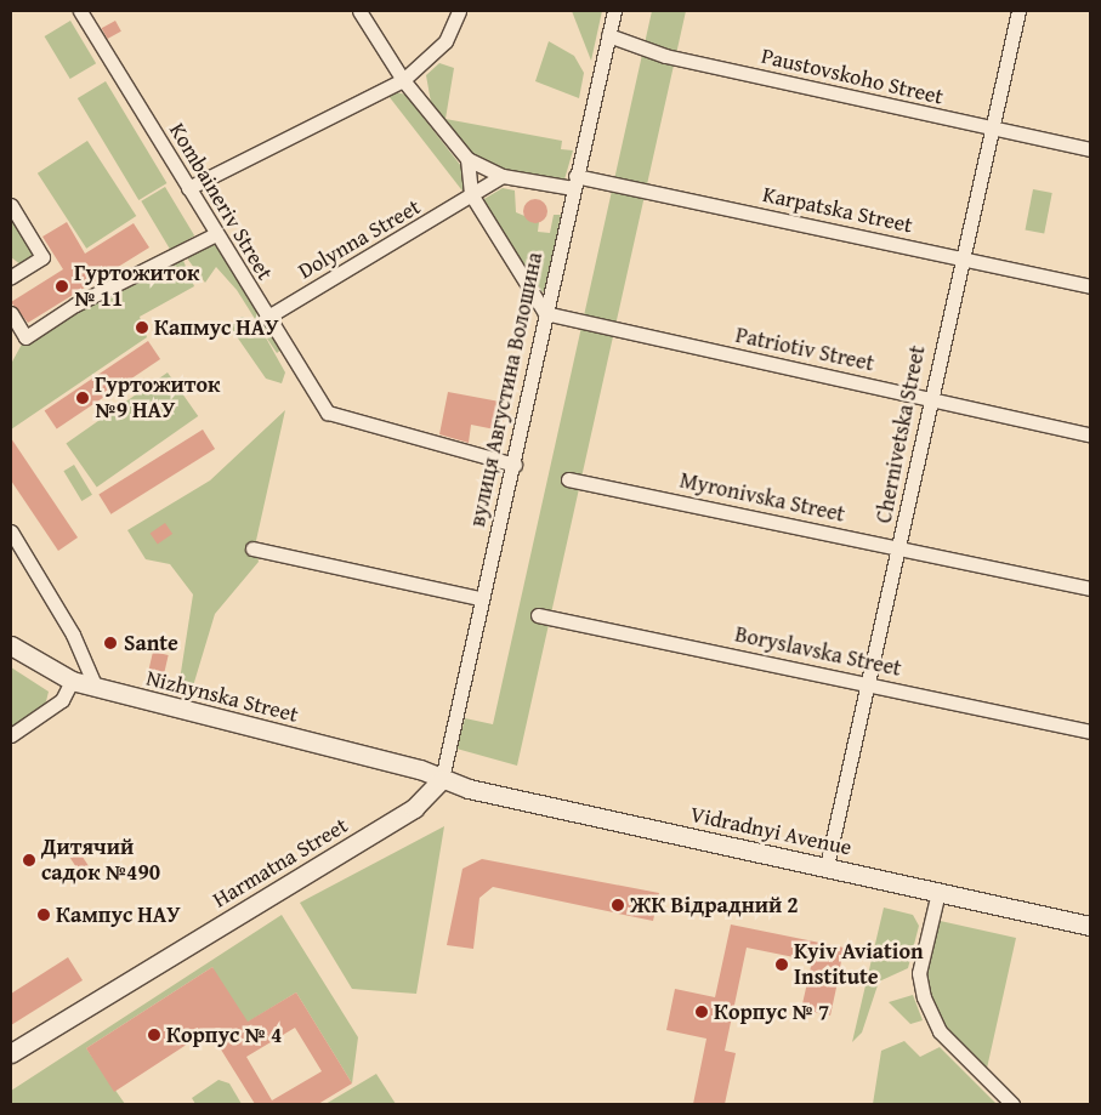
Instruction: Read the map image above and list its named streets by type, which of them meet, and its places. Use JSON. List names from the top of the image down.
{
  "streets": {
    "main road": ["Nizhynska Street", "Vidradnyi Avenue", "Harmatna Street"],
    "street": [
      "Paustovskoho Street",
      "Kombaineriv Street",
      "Karpatska Street",
      "Dolynna Street",
      "Patriotiv Street",
      "вулиця Августина Волошина",
      "Chernivetska Street",
      "Myronivska Street",
      "Boryslavska Street"
    ]
  },
  "crossings": [
    ["Paustovskoho Street", "вулиця Августина Волошина"],
    ["Paustovskoho Street", "Chernivetska Street"],
    ["Kombaineriv Street", "Dolynna Street"],
    ["Kombaineriv Street", "вулиця Августина Волошина"],
    ["Karpatska Street", "Dolynna Street"],
    ["Karpatska Street", "вулиця Августина Волошина"],
    ["Karpatska Street", "Chernivetska Street"],
    ["Patriotiv Street", "вулиця Августина Волошина"],
    ["Patriotiv Street", "Chernivetska Street"],
    ["вулиця Августина Волошина", "Nizhynska Street"],
    ["вулиця Августина Волошина", "Vidradnyi Avenue"],
    ["вулиця Августина Волошина", "Harmatna Street"],
    ["Chernivetska Street", "Myronivska Street"],
    ["Chernivetska Street", "Boryslavska Street"],
    ["Chernivetska Street", "Vidradnyi Avenue"],
    ["Nizhynska Street", "Vidradnyi Avenue"],
    ["Nizhynska Street", "Harmatna Street"],
    ["Vidradnyi Avenue", "Harmatna Street"]
  ],
  "places": [
    "Гуртожиток № 11",
    "Капмус НАУ",
    "Гуртожиток №9 НАУ",
    "Sante",
    "Дитячий садок №490",
    "ЖК Відрадний 2",
    "Кампус НАУ",
    "Kyiv Aviation Institute",
    "Корпус № 7",
    "Корпус № 4"
  ]
}
